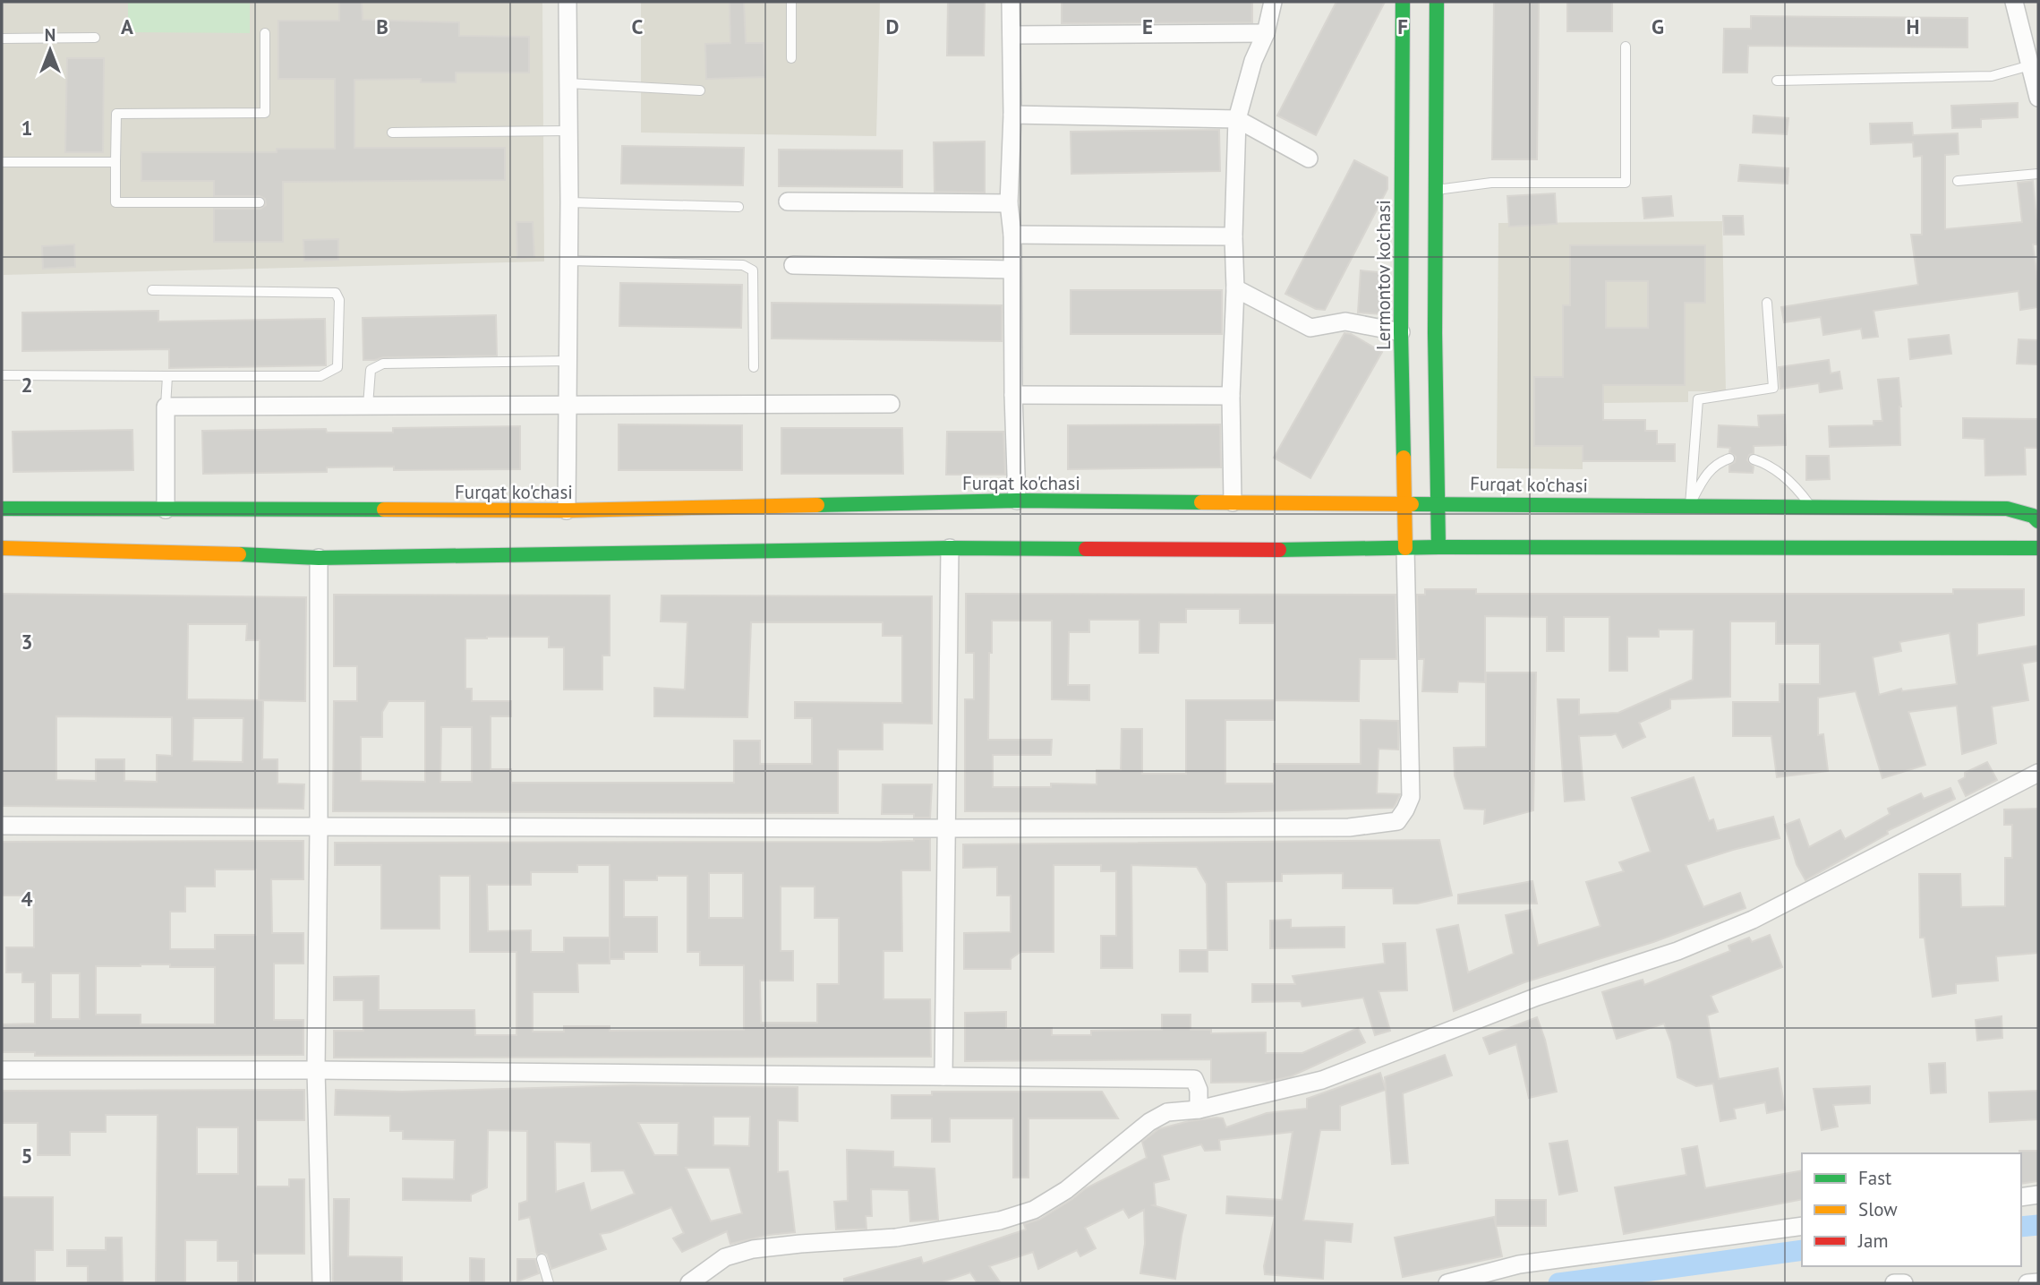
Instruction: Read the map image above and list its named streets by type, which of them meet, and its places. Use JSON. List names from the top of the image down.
{
  "streets": {
    "main road": ["Lermontov ko’chasi", "Furqat ko'chasi"]
  },
  "crossings": [
    ["Lermontov ko’chasi", "Furqat ko'chasi"]
  ],
  "legend": ["Fast", "Slow", "Jam"],
  "north": "top",
  "grid": {
    "columns": [
      "A",
      "B",
      "C",
      "D",
      "E",
      "F",
      "G",
      "H"
    ],
    "rows": [
      "1",
      "2",
      "3",
      "4",
      "5"
    ]
  }
}
